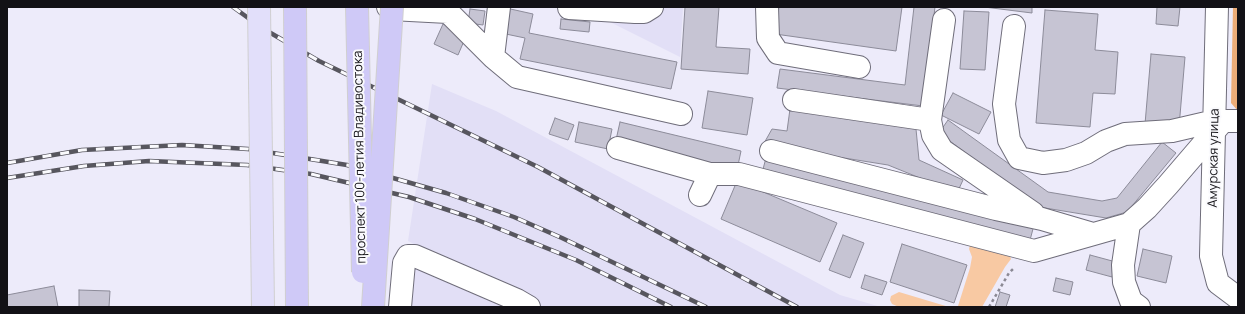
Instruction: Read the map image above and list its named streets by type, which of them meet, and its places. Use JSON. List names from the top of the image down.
{
  "streets": {
    "highway": ["проспект 100-летия Владивостока"],
    "street": ["Амурская улица"]
  }
}
